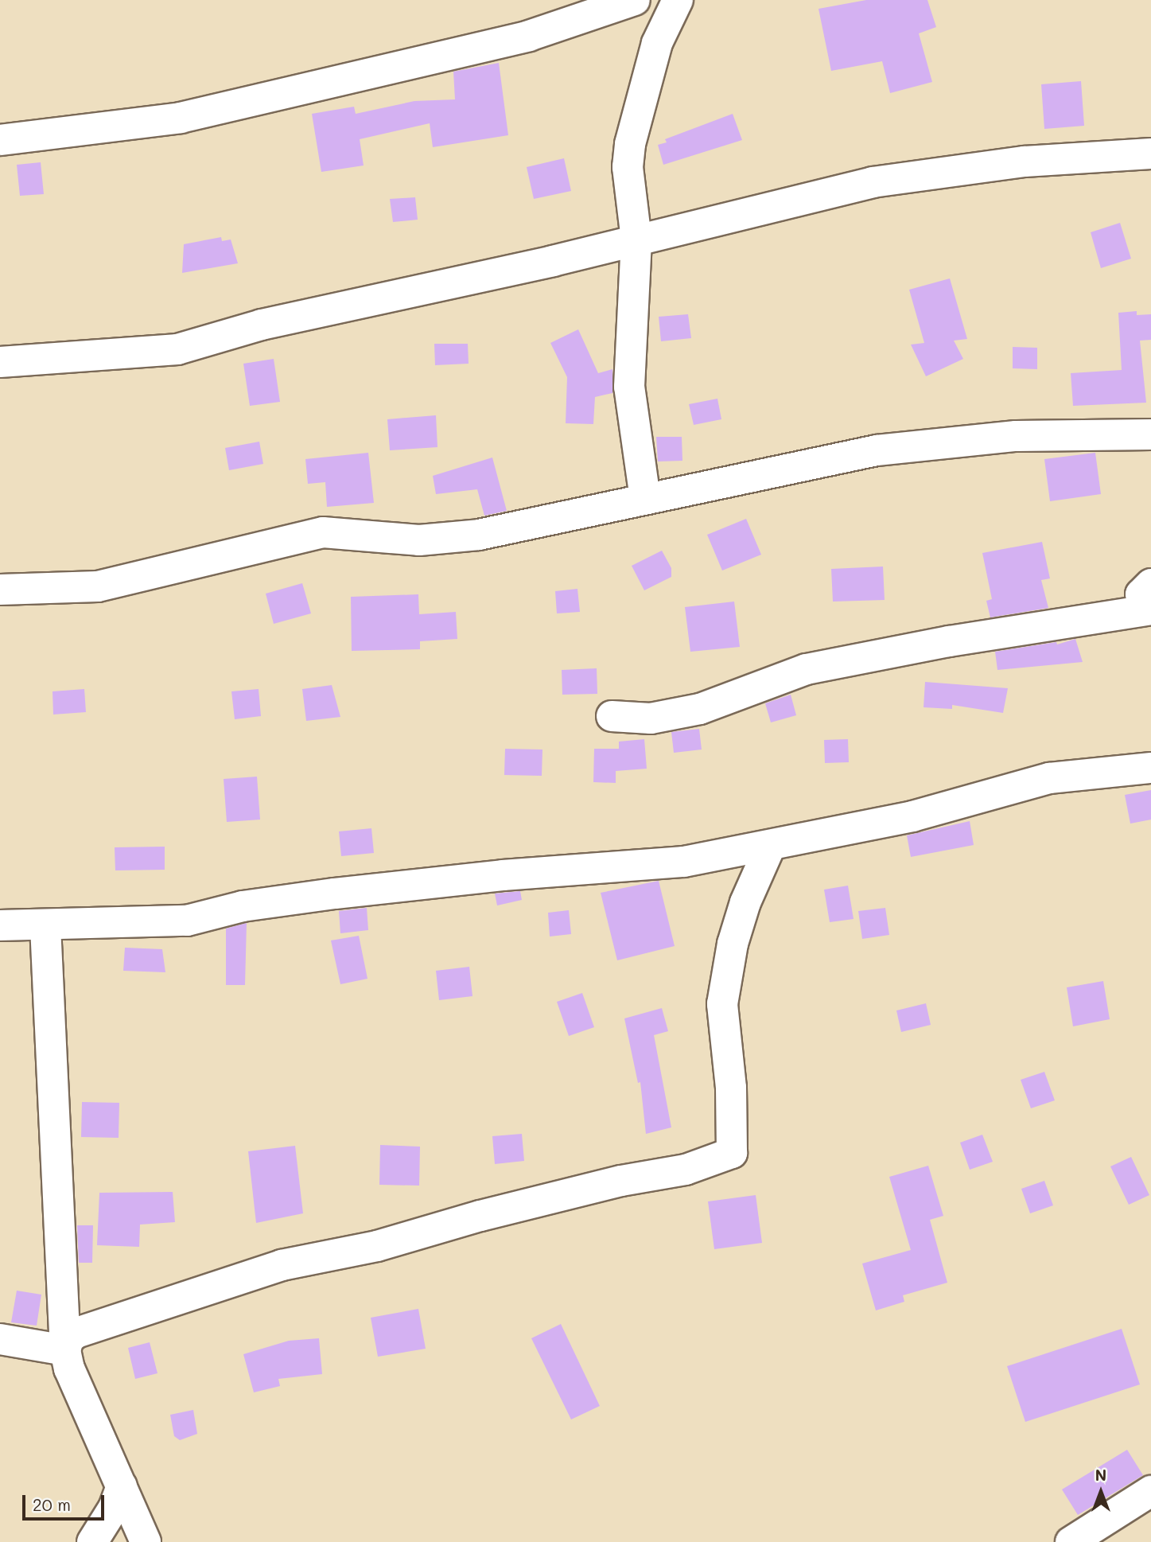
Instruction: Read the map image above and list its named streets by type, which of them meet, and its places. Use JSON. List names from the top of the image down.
{
  "scale_bar": "20 m",
  "north": "top"
}
